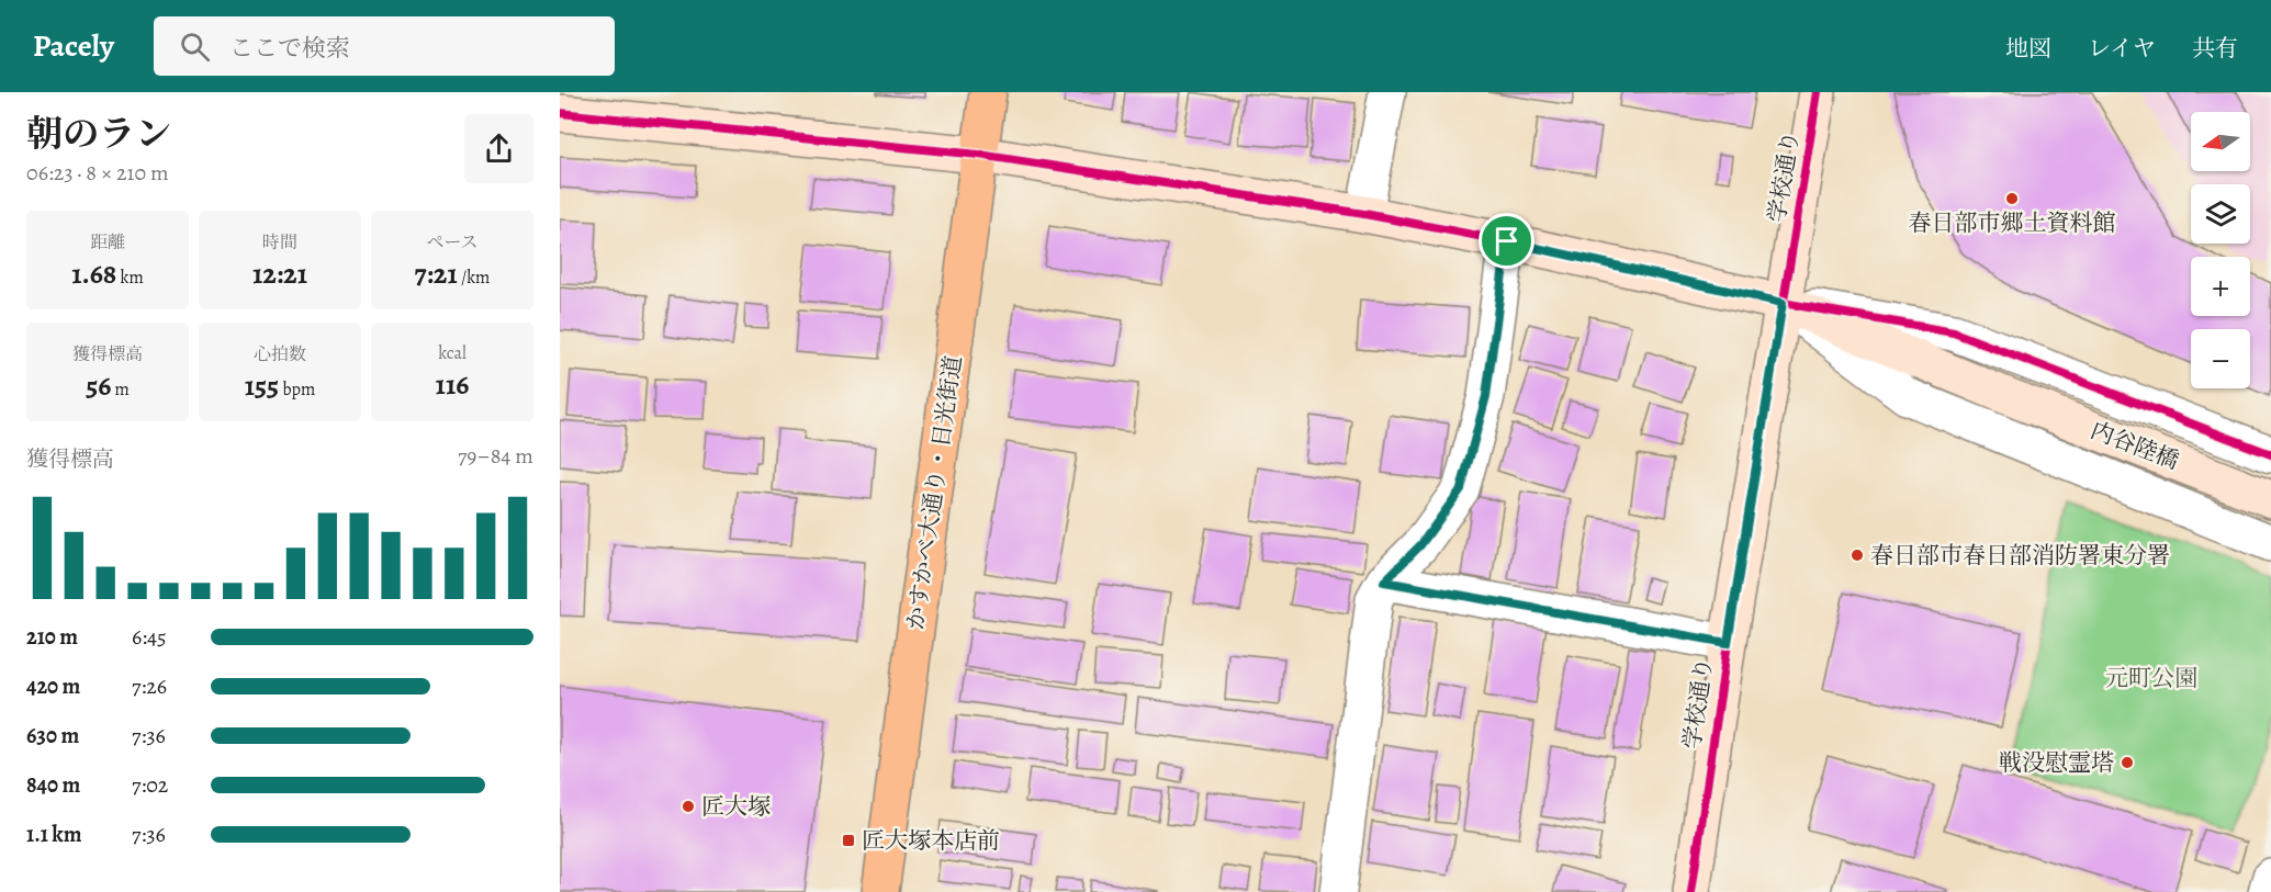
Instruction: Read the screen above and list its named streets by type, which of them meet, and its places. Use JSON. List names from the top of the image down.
{
  "streets": {
    "main road": ["かすかべ大通り・日光街道"],
    "street": ["学校通り", "内谷陸橋"]
  },
  "crossings": [
    ["学校通り", "内谷陸橋"],
    ["内谷陸橋", "かすかべ大通り・日光街道"]
  ],
  "parks": ["元町公園"],
  "places": {
    "other": [
      "春日部市郷土資料館",
      "春日部市春日部消防署東分署",
      "戦没慰霊塔",
      "匠大塚"
    ],
    "transit": ["匠大塚本店前"]
  },
  "north": "left",
  "page": {
    "header": "Pacely",
    "search": "ここで検索",
    "nav": ["地図", "レイヤ", "共有"],
    "heading": ["朝のラン", "06:23 · 8 × 210 m"],
    "map_buttons": ["+", "−"],
    "stats": [
      ["距離", "1.68 km"],
      ["時間", "12:21"],
      ["ペース", "7:21 /km"],
      ["獲得標高", "56 m"],
      ["心拍数", "155 bpm"],
      ["kcal", "116"]
    ],
    "chart": ["獲得標高", "79–84 m"],
    "list": [
      {
        "name": "210 m",
        "note": "6:45"
      },
      {
        "name": "420 m",
        "note": "7:26"
      },
      {
        "name": "630 m",
        "note": "7:36"
      },
      {
        "name": "840 m",
        "note": "7:02"
      },
      {
        "name": "1.1 km",
        "note": "7:36"
      }
    ]
  }
}
